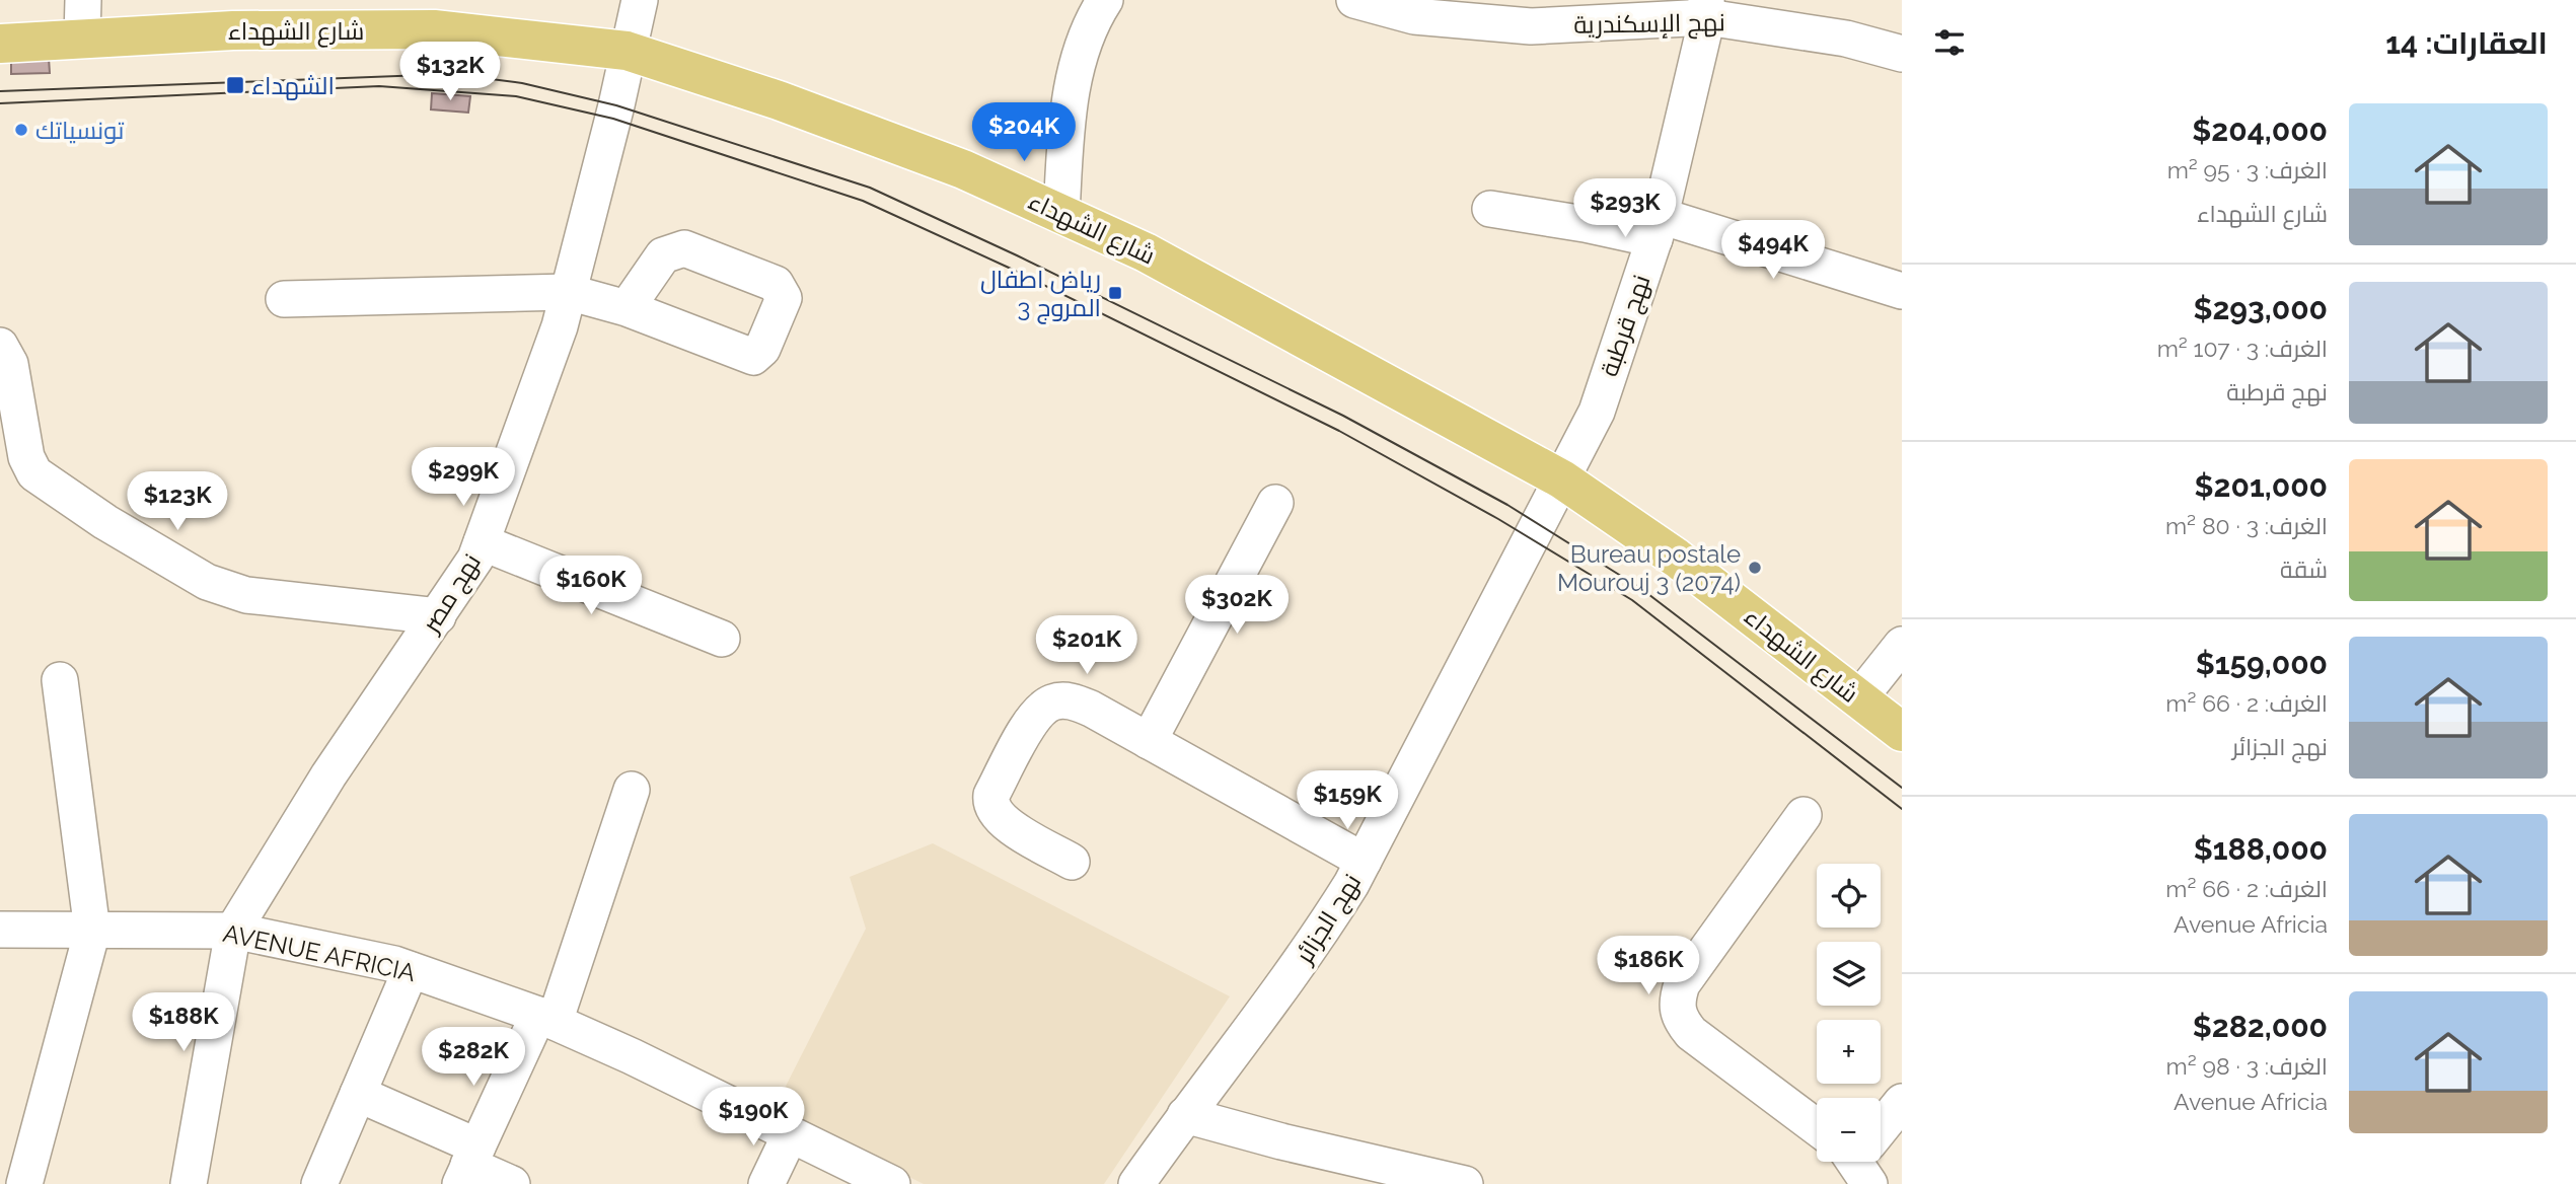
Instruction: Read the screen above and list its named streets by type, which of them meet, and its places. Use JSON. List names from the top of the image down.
{
  "streets": {
    "main road": ["شارع الشهداء"],
    "street": [
      "نهج الإسكندرية",
      "نهج قرطبة",
      "نهج مصر",
      "نهج الجزائر",
      "AVENUE AFRICIA"
    ]
  },
  "crossings": [
    ["نهج الإسكندرية", "نهج قرطبة"],
    ["شارع الشهداء", "نهج قرطبة"],
    ["شارع الشهداء", "نهج مصر"],
    ["شارع الشهداء", "نهج الجزائر"],
    ["نهج قرطبة", "نهج الجزائر"],
    ["نهج مصر", "AVENUE AFRICIA"]
  ],
  "places": {
    "transit": ["الشهداء", "رياض اطفال المروج 3"],
    "other": ["تونسياتك", "Bureau postale Mourouj 3 (2074)"]
  },
  "page": {
    "heading": "العقارات: 14",
    "price": [
      "$132K",
      "$204K",
      "$293K",
      "$494K",
      "$299K",
      "$123K",
      "$160K",
      "$302K",
      "$201K",
      "$159K",
      "$186K",
      "$188K",
      "$282K",
      "$190K"
    ],
    "list": [
      {
        "name": "$204,000",
        "note": "الغرف: 3 · 95 m² · شارع الشهداء"
      },
      {
        "name": "$293,000",
        "note": "الغرف: 3 · 107 m² · نهج قرطبة"
      },
      {
        "name": "$201,000",
        "note": "الغرف: 3 · 80 m² · شقة"
      },
      {
        "name": "$159,000",
        "note": "الغرف: 2 · 66 m² · نهج الجزائر"
      },
      {
        "name": "$188,000",
        "note": "الغرف: 2 · 66 m² · Avenue Africia"
      },
      {
        "name": "$282,000",
        "note": "الغرف: 3 · 98 m² · Avenue Africia"
      }
    ],
    "map_buttons": ["+", "−"]
  }
}
